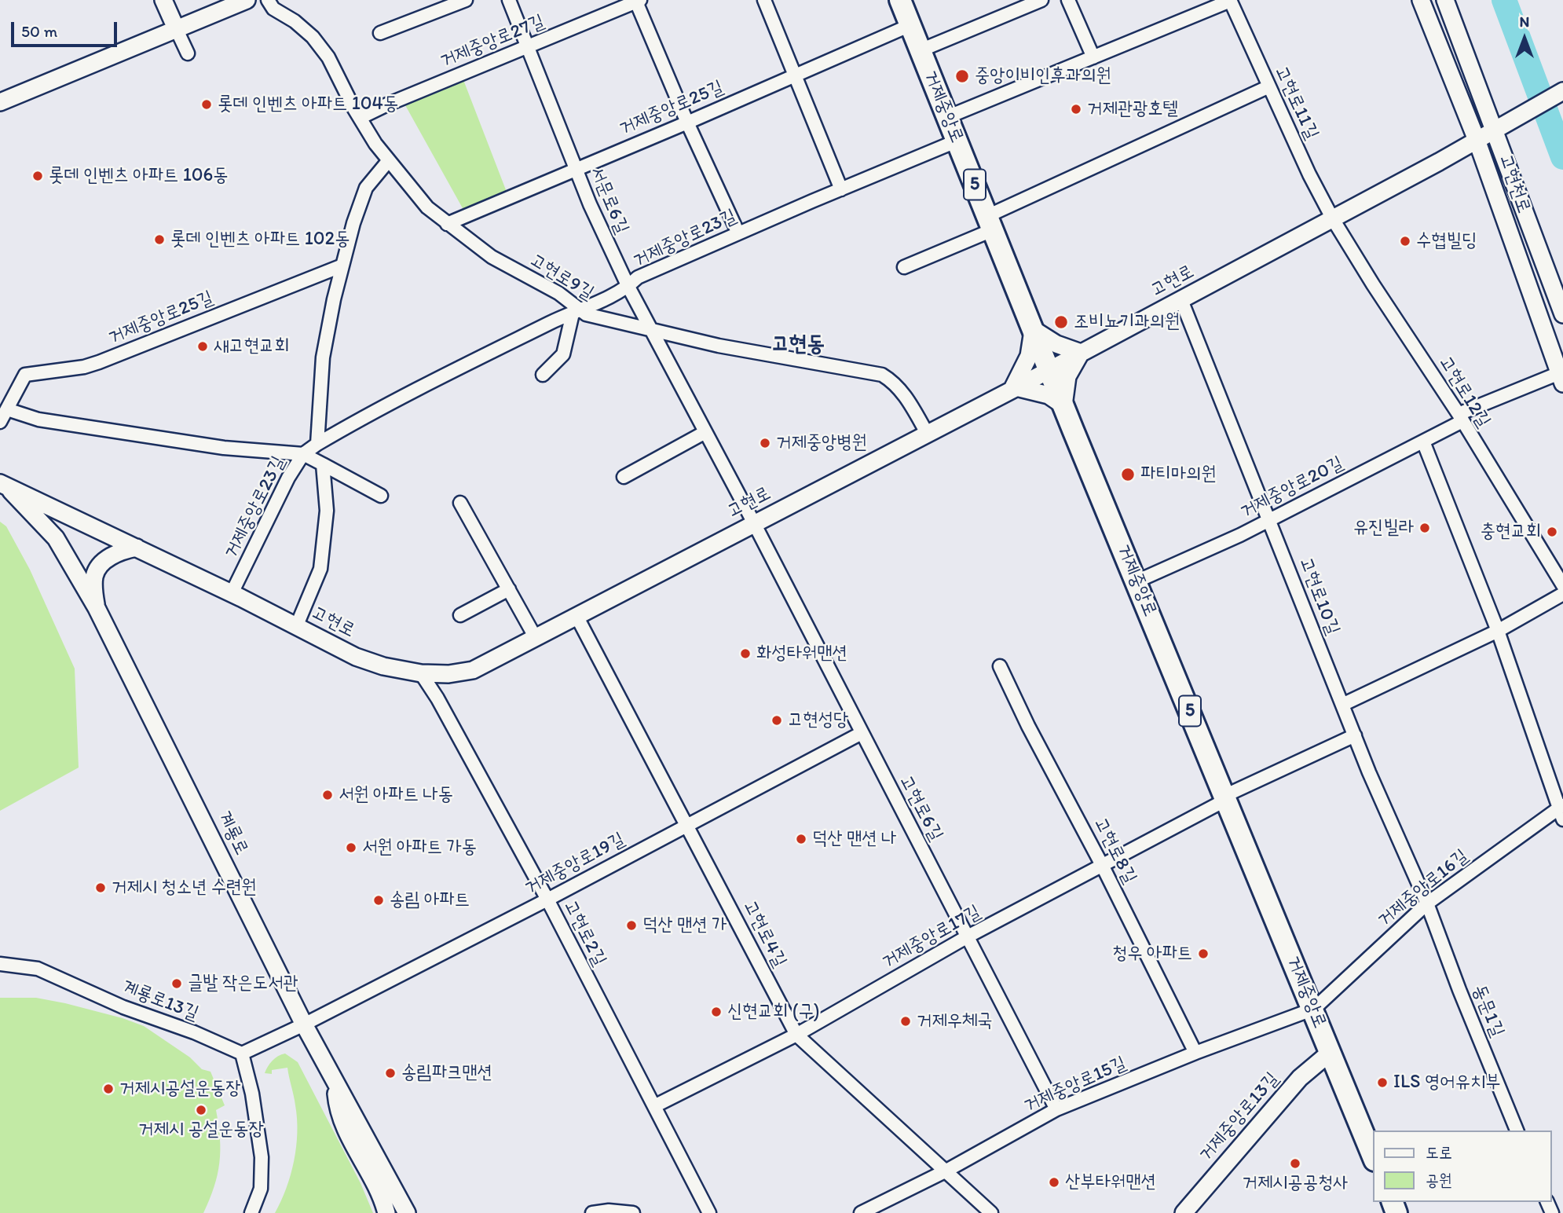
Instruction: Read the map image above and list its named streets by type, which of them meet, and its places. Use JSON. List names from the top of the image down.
{
  "streets": {
    "main road": ["거제중앙로", "5"],
    "street": [
      "거제중앙로27길",
      "고현로11길",
      "거제중앙로25길",
      "고현천로",
      "서문로6길",
      "거제중앙로23길",
      "고현로9길",
      "고현로",
      "고현로12길",
      "거제중앙로20길",
      "고현로10길",
      "고현로6길",
      "계룡로",
      "고현로8길",
      "거제중앙로19길",
      "거제중앙로16길",
      "고현로2길",
      "고현로4길",
      "거제중앙로17길",
      "계룡로13길",
      "동문1길",
      "거제중앙로15길",
      "거제중앙로13길"
    ]
  },
  "crossings": [
    ["거제중앙로27길", "서문로6길"],
    ["거제중앙로27길", "고현로9길"],
    ["고현로11길", "고현로"],
    ["고현로11길", "고현로12길"],
    ["거제중앙로", "거제중앙로25길"],
    ["거제중앙로", "거제중앙로23길"],
    ["거제중앙로", "고현로"],
    ["거제중앙로", "거제중앙로20길"],
    ["거제중앙로", "거제중앙로16길"],
    ["거제중앙로", "거제중앙로17길"],
    ["거제중앙로", "거제중앙로15길"],
    ["거제중앙로", "거제중앙로13길"],
    ["거제중앙로25길", "서문로6길"],
    ["거제중앙로25길", "고현로9길"],
    ["고현천로", "고현로"],
    ["고현천로", "거제중앙로20길"],
    ["서문로6길", "거제중앙로23길"],
    ["서문로6길", "고현로9길"],
    ["서문로6길", "고현로"],
    ["서문로6길", "고현로6길"],
    ["거제중앙로23길", "고현로9길"],
    ["거제중앙로23길", "고현로"],
    ["고현로9길", "고현로"],
    ["고현로", "고현로12길"],
    ["고현로", "고현로10길"],
    ["고현로", "고현로6길"],
    ["고현로", "계룡로"],
    ["고현로", "고현로2길"],
    ["고현로", "고현로4길"],
    ["고현로12길", "거제중앙로20길"],
    ["거제중앙로20길", "고현로10길"],
    ["고현로10길", "거제중앙로16길"],
    ["고현로10길", "거제중앙로17길"],
    ["고현로10길", "동문1길"],
    ["고현로6길", "거제중앙로19길"],
    ["고현로6길", "거제중앙로17길"],
    ["고현로6길", "거제중앙로15길"],
    ["계룡로", "거제중앙로19길"],
    ["고현로8길", "거제중앙로17길"],
    ["고현로8길", "거제중앙로15길"],
    ["거제중앙로19길", "고현로2길"],
    ["거제중앙로19길", "고현로4길"],
    ["거제중앙로16길", "동문1길"],
    ["거제중앙로16길", "거제중앙로15길"],
    ["고현로2길", "거제중앙로17길"],
    ["고현로4길", "거제중앙로17길"],
    ["고현로4길", "거제중앙로15길"]
  ],
  "districts": ["고현동"],
  "places": [
    "중앙이비인후과의원",
    "롯데 인벤츠 아파트 104동",
    "거제관광호텔",
    "롯데 인벤츠 아파트 106동",
    "롯데 인벤츠 아파트 102동",
    "수협빌딩",
    "조비뇨기과의원",
    "새고현교회",
    "거제중앙병원",
    "파티마의원",
    "유진빌라",
    "충현교회",
    "화성타워맨션",
    "고현성당",
    "서원 아파트 나동",
    "덕산 맨션 나",
    "서원 아파트 가동",
    "거제시 청소년 수련원",
    "송림 아파트",
    "덕산 맨션 가",
    "청우 아파트",
    "글발 작은도서관",
    "신현교회 (구)",
    "거제우체국",
    "송림파크맨션",
    "ILS 영어유치부",
    "거제시공설운동장",
    "거제시 공설운동장",
    "거제시공공청사",
    "산부타워맨션"
  ],
  "legend": ["도로", "공원"],
  "scale_bar": "50 m",
  "north": "top"
}
